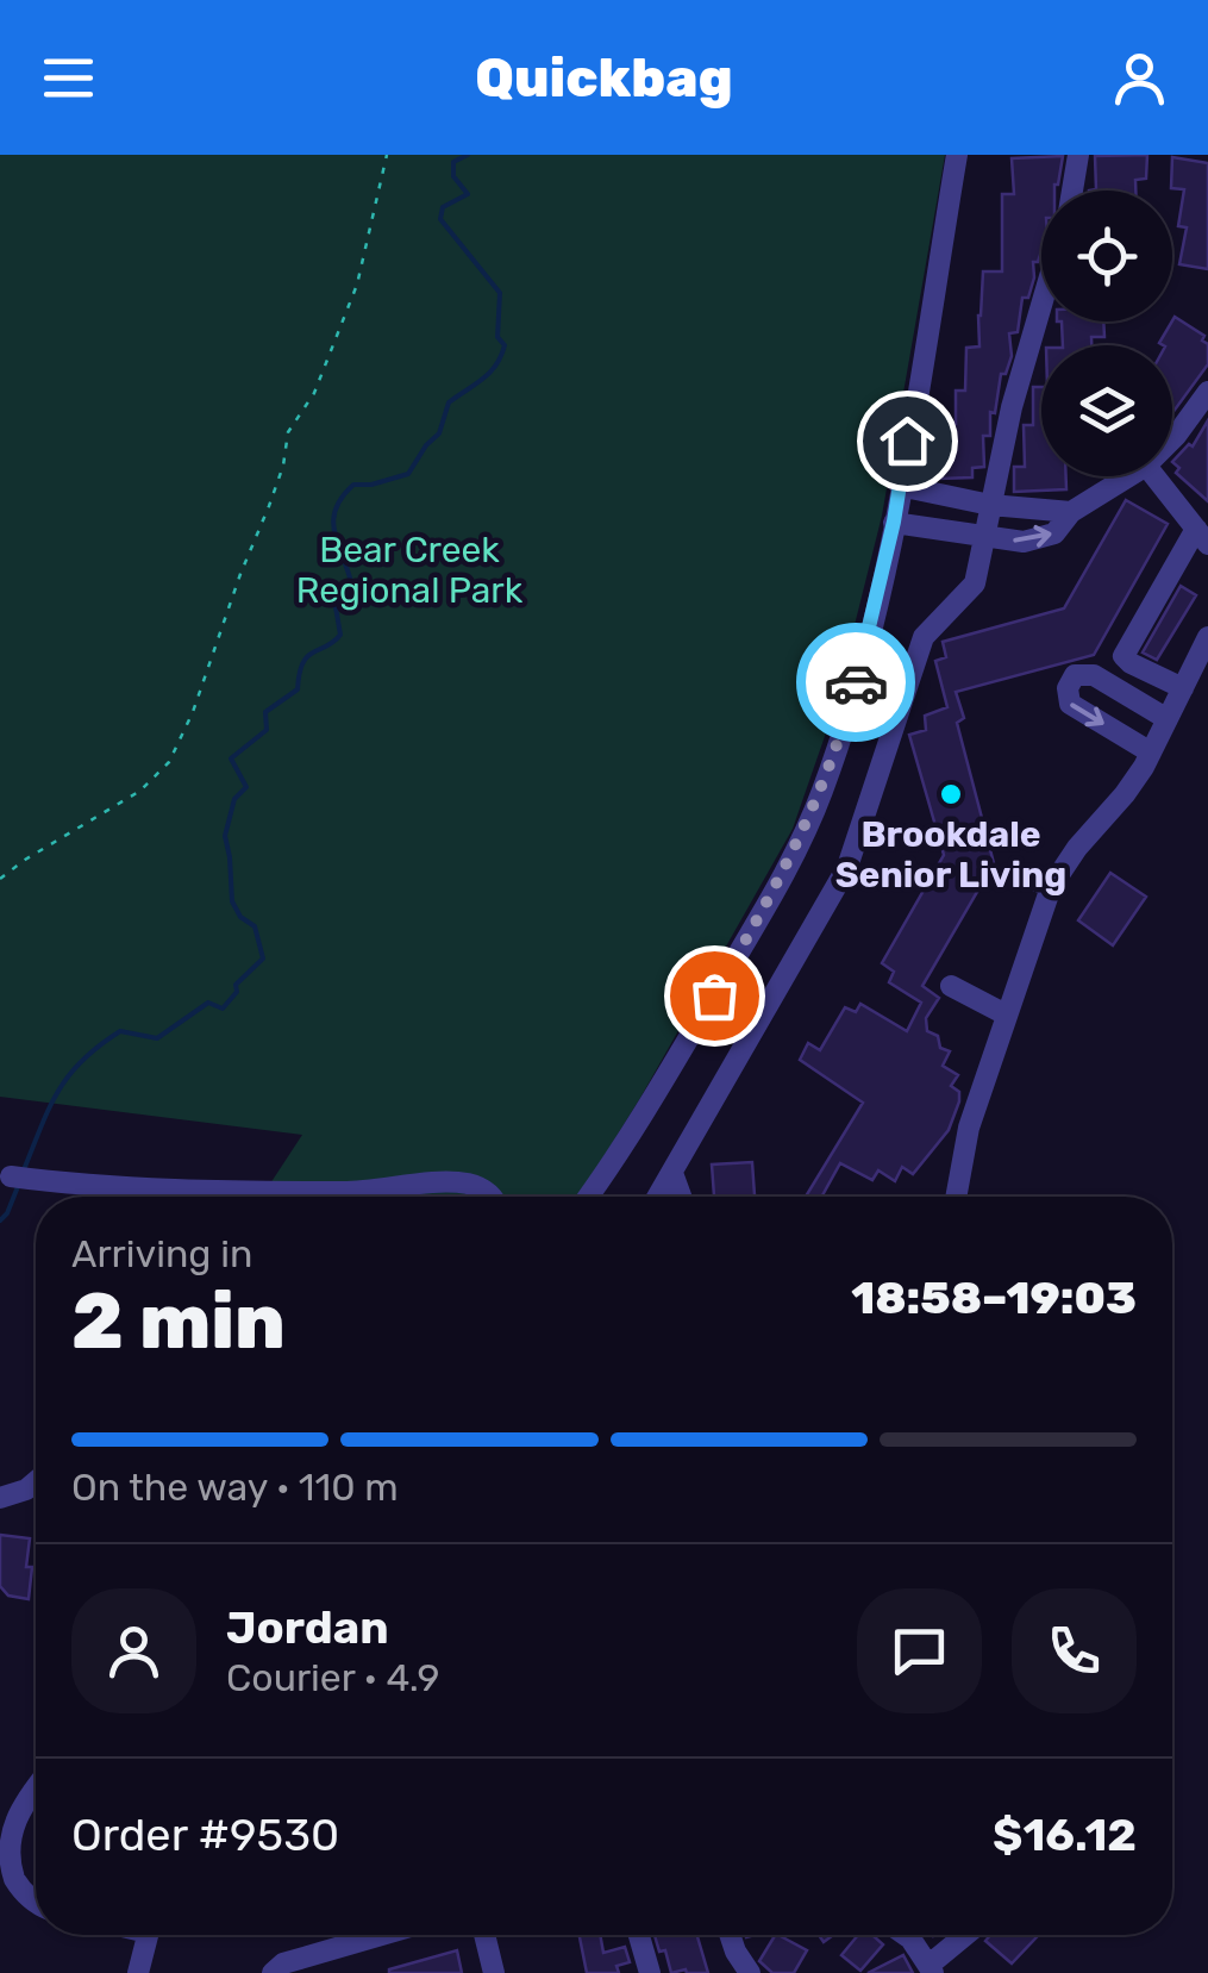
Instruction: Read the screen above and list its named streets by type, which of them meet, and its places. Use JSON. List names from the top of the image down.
{
  "parks": ["Bear Creek Regional Park"],
  "places": ["Brookdale Senior Living"],
  "page": {
    "header": "Quickbag",
    "heading": ["2 min", "Arriving in", "18:58–19:03"],
    "panel": [
      "Jordan",
      "Courier · 4.9",
      "Order #9530",
      "$16.12"
    ],
    "bar": "On the way · 110 m"
  }
}
